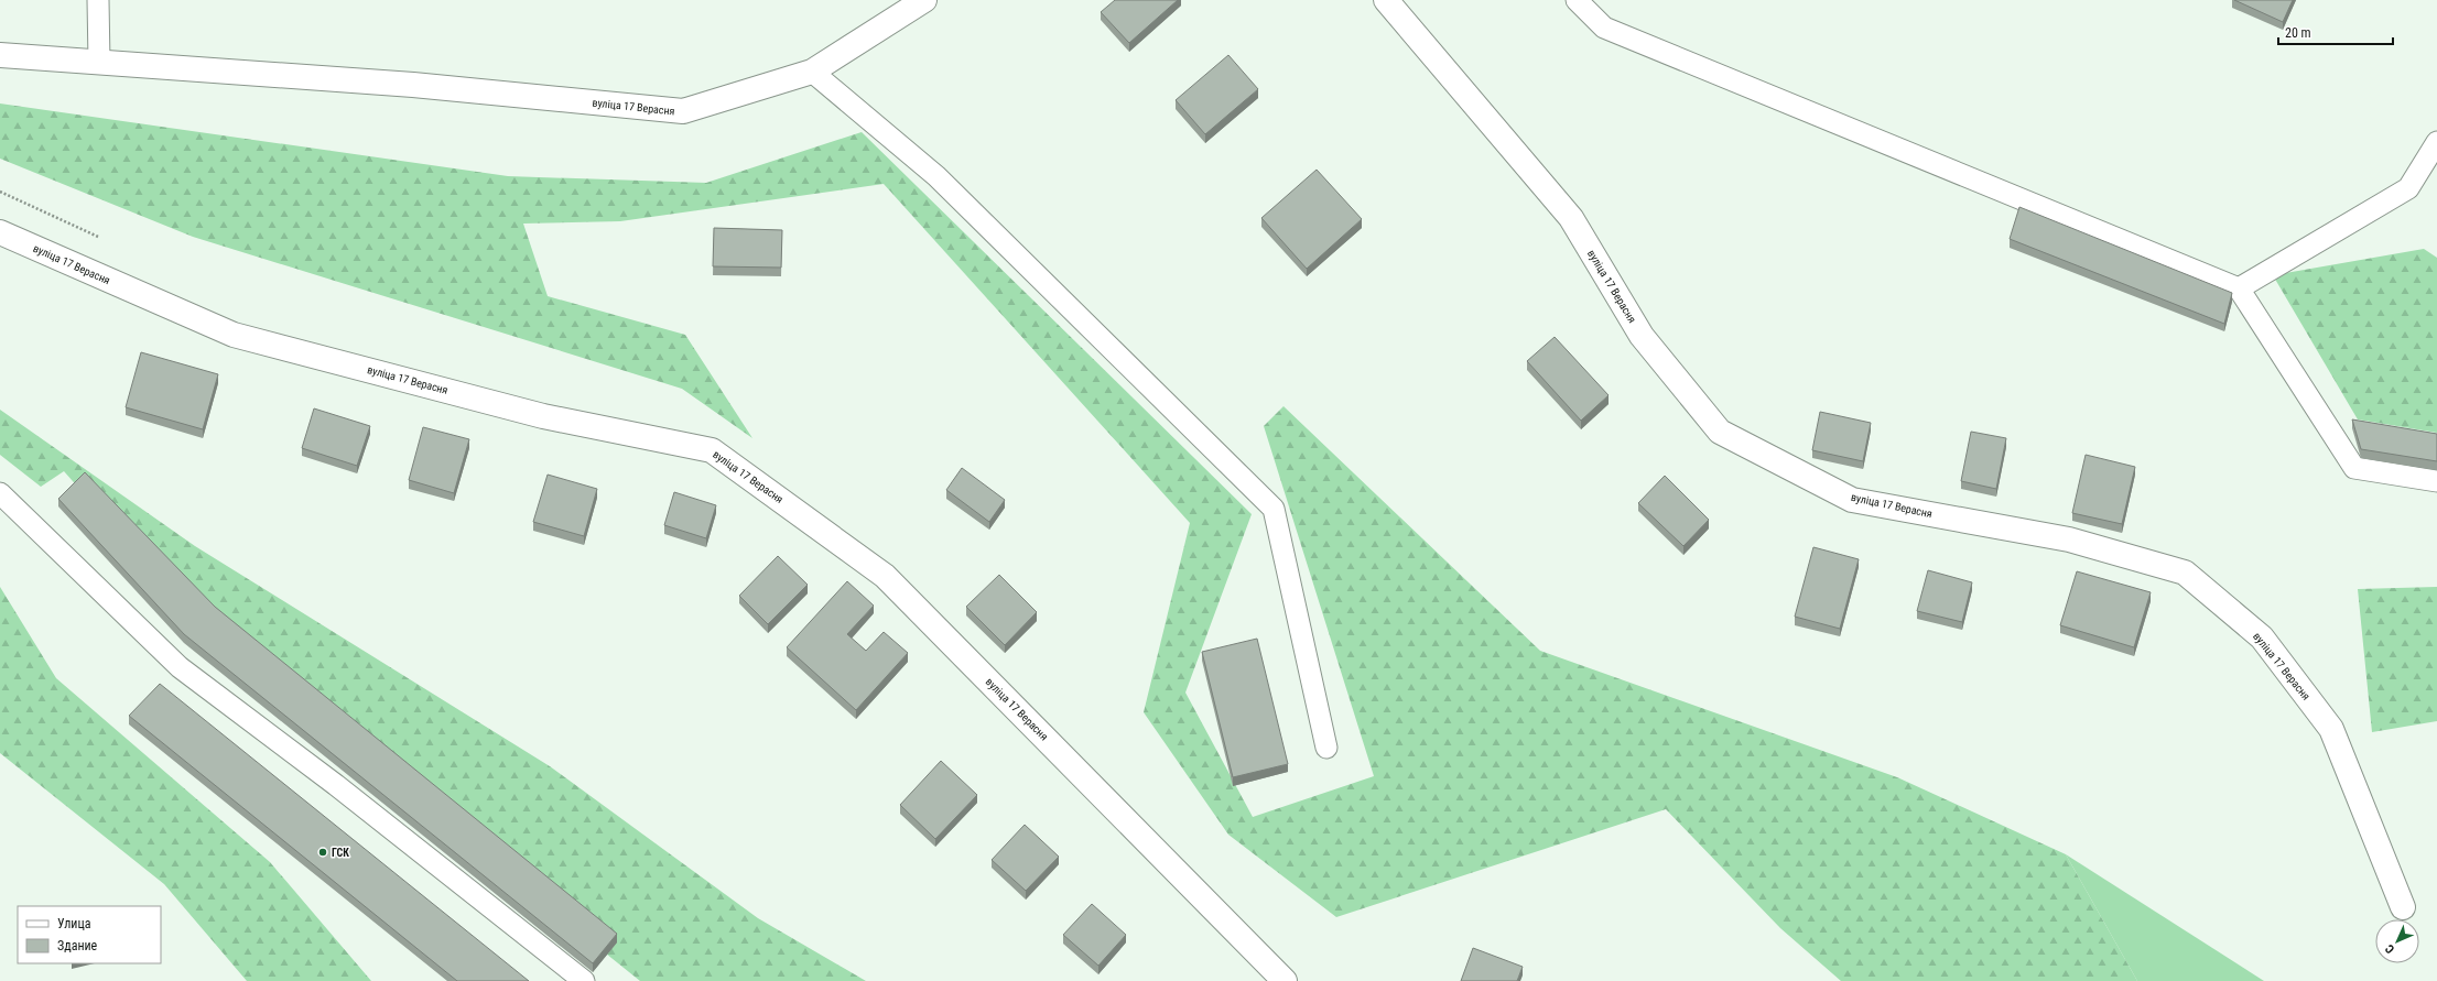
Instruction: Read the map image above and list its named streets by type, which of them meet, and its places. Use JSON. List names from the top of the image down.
{
  "streets": {
    "street": ["вуліца 17 Верасня"]
  },
  "places": ["ГСК"],
  "legend": ["Улица", "Здание"],
  "scale_bar": "20 m",
  "north": "bottom left"
}
